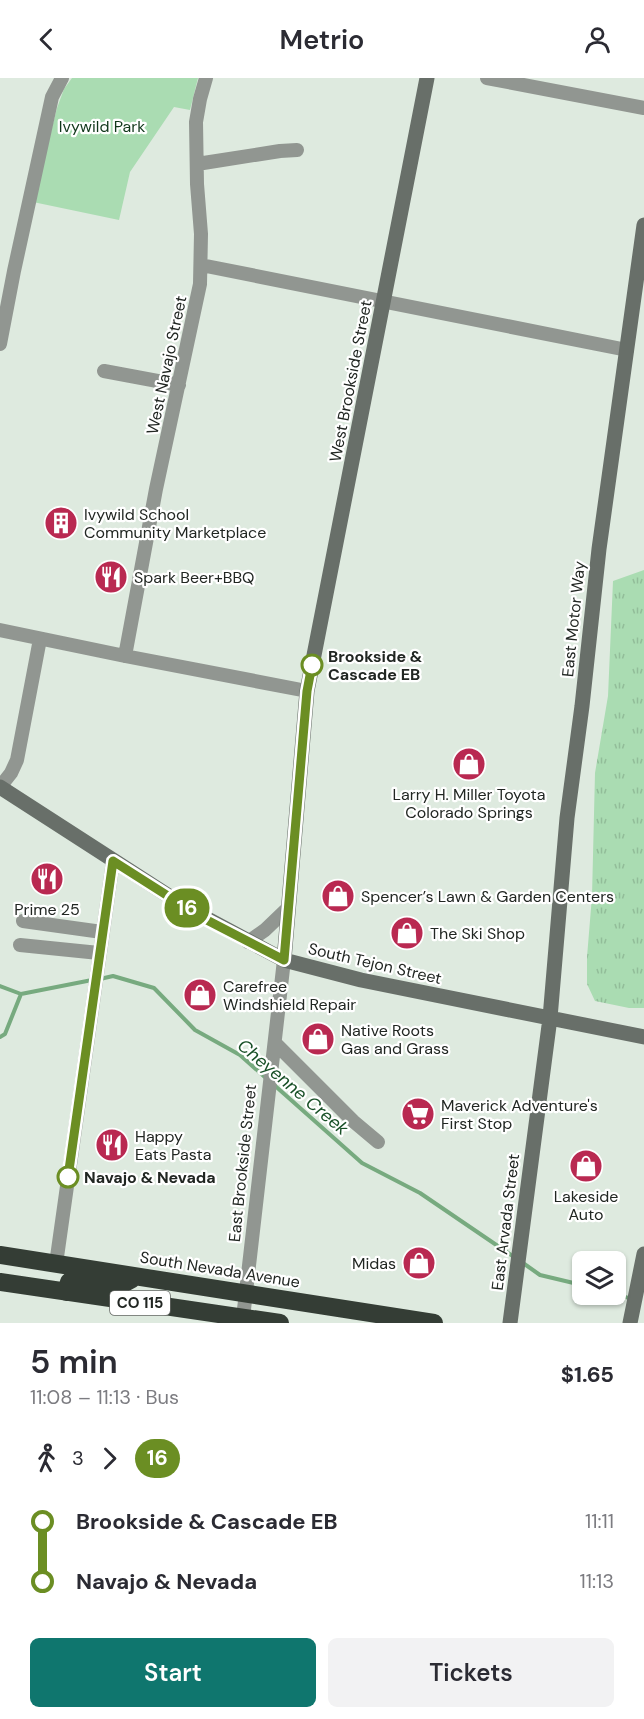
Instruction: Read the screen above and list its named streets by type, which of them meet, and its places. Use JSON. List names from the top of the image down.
{
  "streets": {
    "highway": ["South Nevada Avenue", "CO 115"],
    "street": [
      "West Navajo Street",
      "West Brookside Street",
      "East Motor Way",
      "South Tejon Street",
      "East Brookside Street",
      "East Arvada Street"
    ]
  },
  "crossings": [
    ["West Brookside Street", "East Brookside Street"],
    ["East Motor Way", "South Tejon Street"],
    ["East Motor Way", "East Arvada Street"],
    ["South Tejon Street", "East Brookside Street"],
    ["South Tejon Street", "East Arvada Street"],
    ["East Brookside Street", "South Nevada Avenue"],
    ["East Brookside Street", "CO 115"]
  ],
  "water": ["Cheyenne Creek"],
  "parks": ["Ivywild Park"],
  "places": {
    "building": ["Ivywild School Community Marketplace"],
    "restaurant": ["Spark Beer+BBQ", "Prime 25", "Happy Eats Pasta"],
    "other": ["Brookside & Cascade EB", "Navajo & Nevada"],
    "shop": [
      "Larry H. Miller Toyota Colorado Springs",
      "Spencer’s Lawn & Garden Centers",
      "The Ski Shop",
      "Carefree Windshield Repair",
      "Native Roots Gas and Grass",
      "Lakeside Auto",
      "Midas"
    ],
    "supermarket": ["Maverick Adventure's First Stop"]
  },
  "lines": ["bus line 16"],
  "page": {
    "header": "Metrio",
    "on_map": "16",
    "heading": ["5 min", "11:08 – 11:13 · Bus", "$1.65"],
    "legs": ["3", "16"],
    "list": [
      {
        "name": "Brookside & Cascade EB",
        "value": "11:11"
      },
      {
        "name": "Navajo & Nevada",
        "value": "11:13"
      }
    ],
    "buttons": ["Start", "Tickets"]
  }
}
